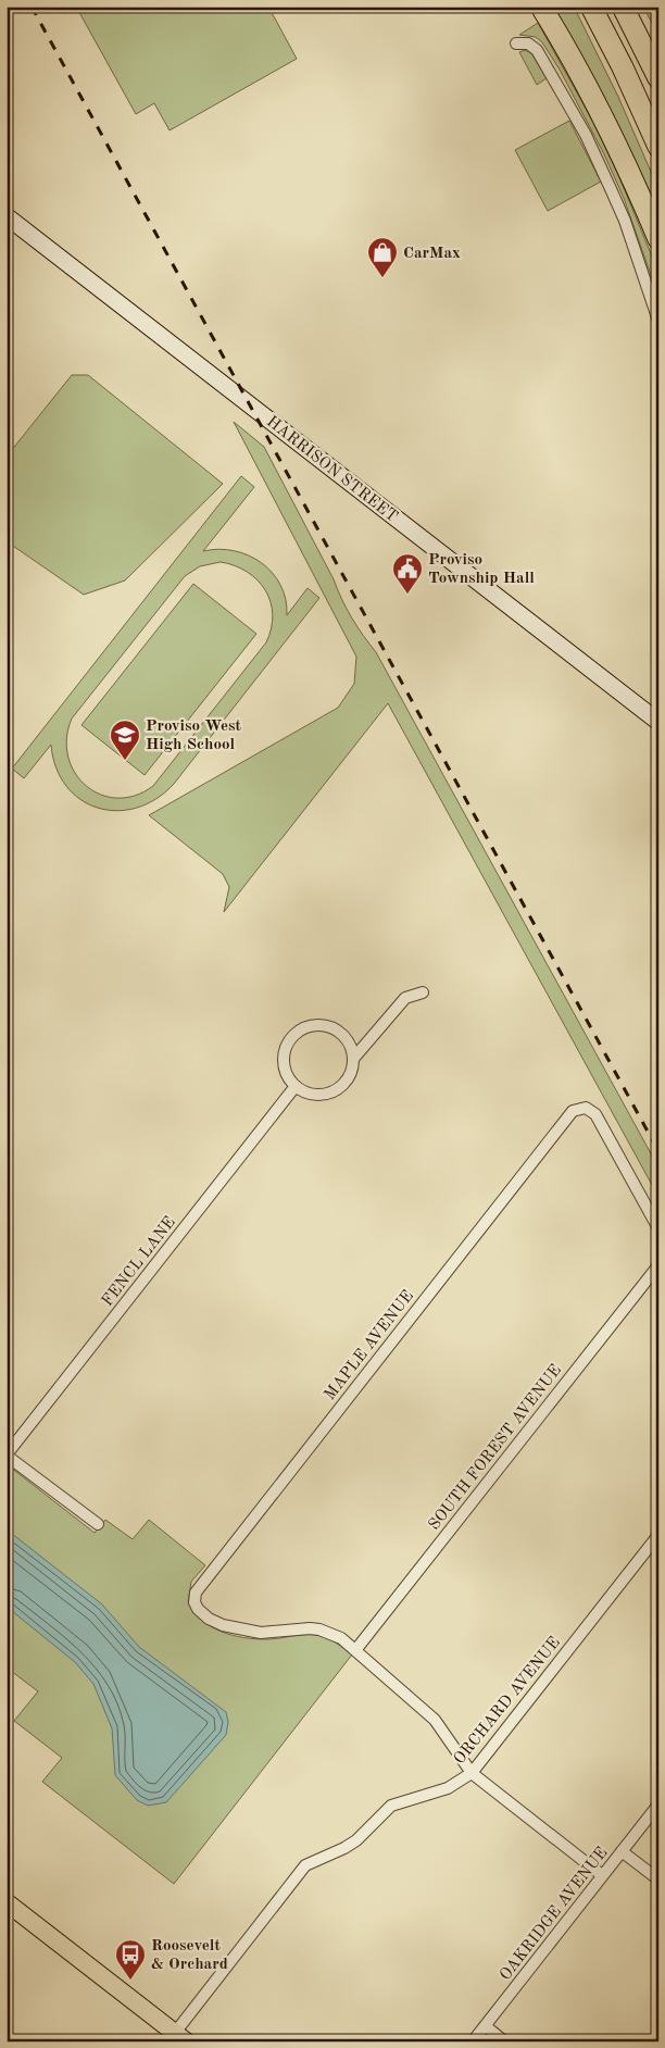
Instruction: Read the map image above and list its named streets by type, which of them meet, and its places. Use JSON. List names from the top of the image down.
{
  "streets": {
    "main road": ["HARRISON STREET"],
    "street": [
      "FENCL LANE",
      "MAPLE AVENUE",
      "SOUTH FOREST AVENUE",
      "ORCHARD AVENUE",
      "OAKRIDGE AVENUE"
    ]
  },
  "crossings": [
    ["MAPLE AVENUE", "SOUTH FOREST AVENUE"]
  ],
  "places": {
    "shop": ["CarMax"],
    "public building": ["Proviso Township Hall"],
    "school or university": ["Proviso West High School"],
    "bus stop": ["Roosevelt & Orchard"]
  }
}
